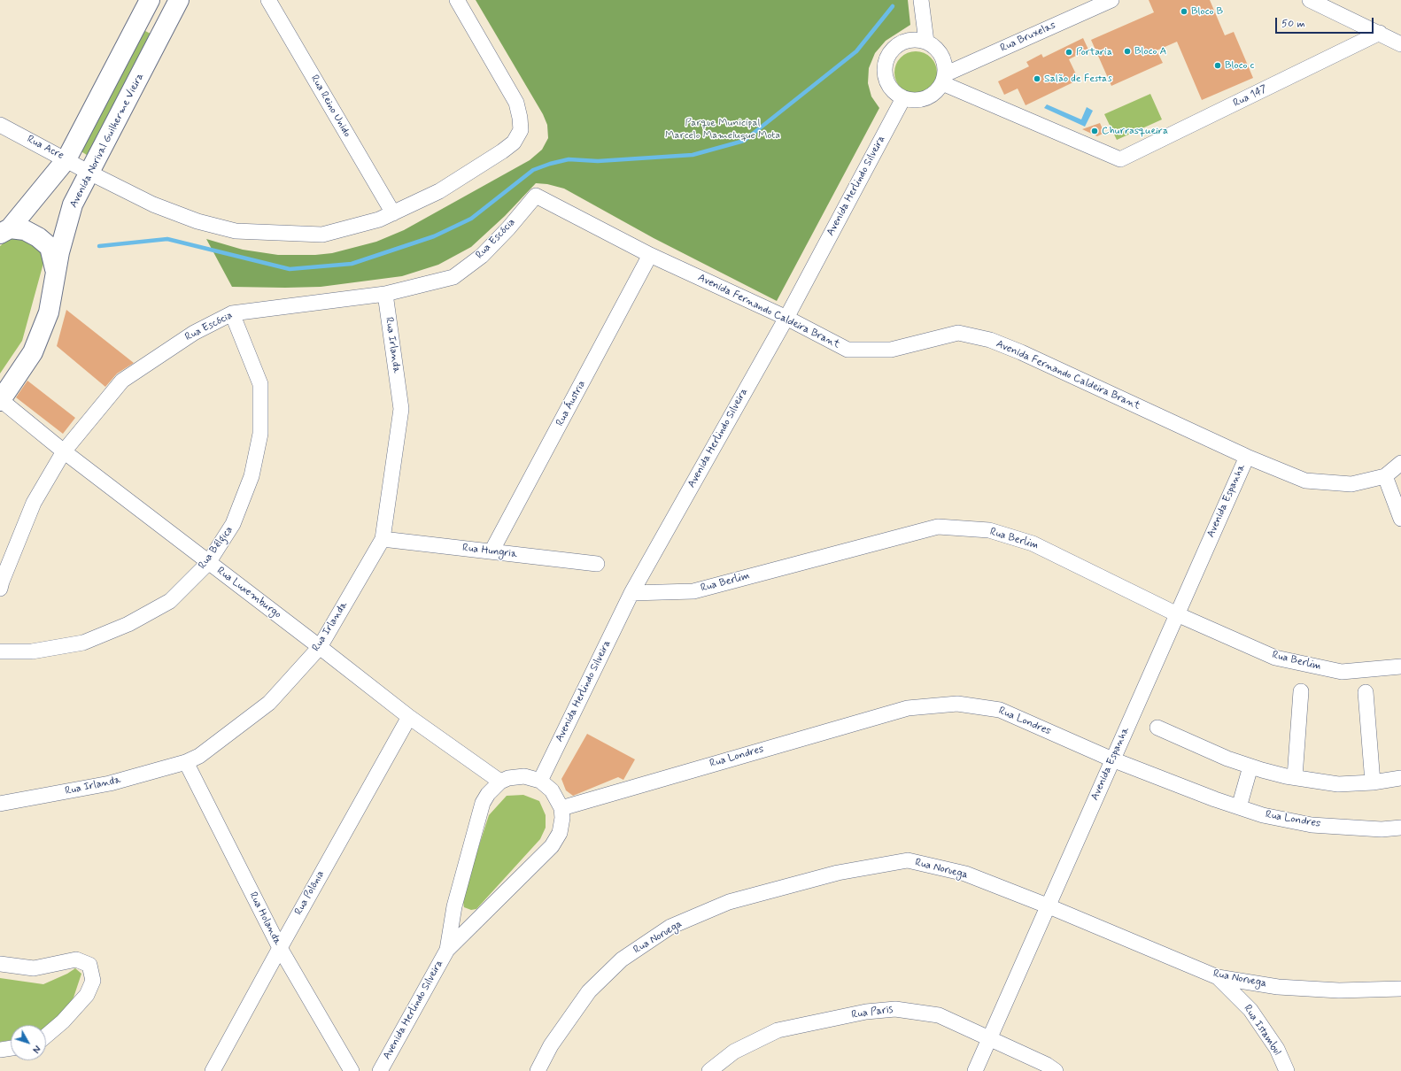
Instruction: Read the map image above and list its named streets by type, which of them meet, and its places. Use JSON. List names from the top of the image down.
{
  "streets": {
    "street": [
      "Rua Bruxelas",
      "Rua 147",
      "Rua Reino Unido",
      "Avenida Norival Guilherme Vieira",
      "Rua Acre",
      "Avenida Herlindo Silveira",
      "Rua Escócia",
      "Avenida Fernando Caldeira Brant",
      "Rua Irlanda",
      "Rua Áustria",
      "Avenida Espanha",
      "Rua Berlim",
      "Rua Bélgica",
      "Rua Hungria",
      "Rua Luxemburgo",
      "Rua Londres",
      "Rua Noruega",
      "Rua Polônia",
      "Rua Holanda",
      "Rua Paris",
      "Rua Istambul"
    ]
  },
  "crossings": [
    ["Rua Bruxelas", "Rua 147"],
    ["Rua Bruxelas", "Avenida Herlindo Silveira"],
    ["Rua 147", "Avenida Herlindo Silveira"],
    ["Rua Reino Unido", "Rua Acre"],
    ["Avenida Norival Guilherme Vieira", "Rua Acre"],
    ["Avenida Norival Guilherme Vieira", "Rua Luxemburgo"],
    ["Avenida Herlindo Silveira", "Avenida Fernando Caldeira Brant"],
    ["Avenida Herlindo Silveira", "Rua Berlim"],
    ["Avenida Herlindo Silveira", "Rua Luxemburgo"],
    ["Avenida Herlindo Silveira", "Rua Londres"],
    ["Rua Escócia", "Avenida Fernando Caldeira Brant"],
    ["Rua Escócia", "Rua Irlanda"],
    ["Rua Escócia", "Rua Bélgica"],
    ["Rua Escócia", "Rua Luxemburgo"],
    ["Avenida Fernando Caldeira Brant", "Rua Áustria"],
    ["Avenida Fernando Caldeira Brant", "Avenida Espanha"],
    ["Rua Irlanda", "Rua Hungria"],
    ["Rua Irlanda", "Rua Luxemburgo"],
    ["Rua Irlanda", "Rua Holanda"],
    ["Rua Áustria", "Rua Hungria"],
    ["Avenida Espanha", "Rua Berlim"],
    ["Avenida Espanha", "Rua Londres"],
    ["Avenida Espanha", "Rua Noruega"],
    ["Avenida Espanha", "Rua Paris"],
    ["Rua Bélgica", "Rua Luxemburgo"],
    ["Rua Luxemburgo", "Rua Polônia"],
    ["Rua Noruega", "Rua Istambul"],
    ["Rua Polônia", "Rua Holanda"]
  ],
  "parks": ["Parque Municipal Marcelo Mameluque Mota"],
  "places": [
    "Bloco B",
    "Bloco A",
    "Portaria",
    "Bloco c",
    "Salão de Festas",
    "Churrasqueira"
  ],
  "scale_bar": "50 m",
  "north": "bottom right"
}
